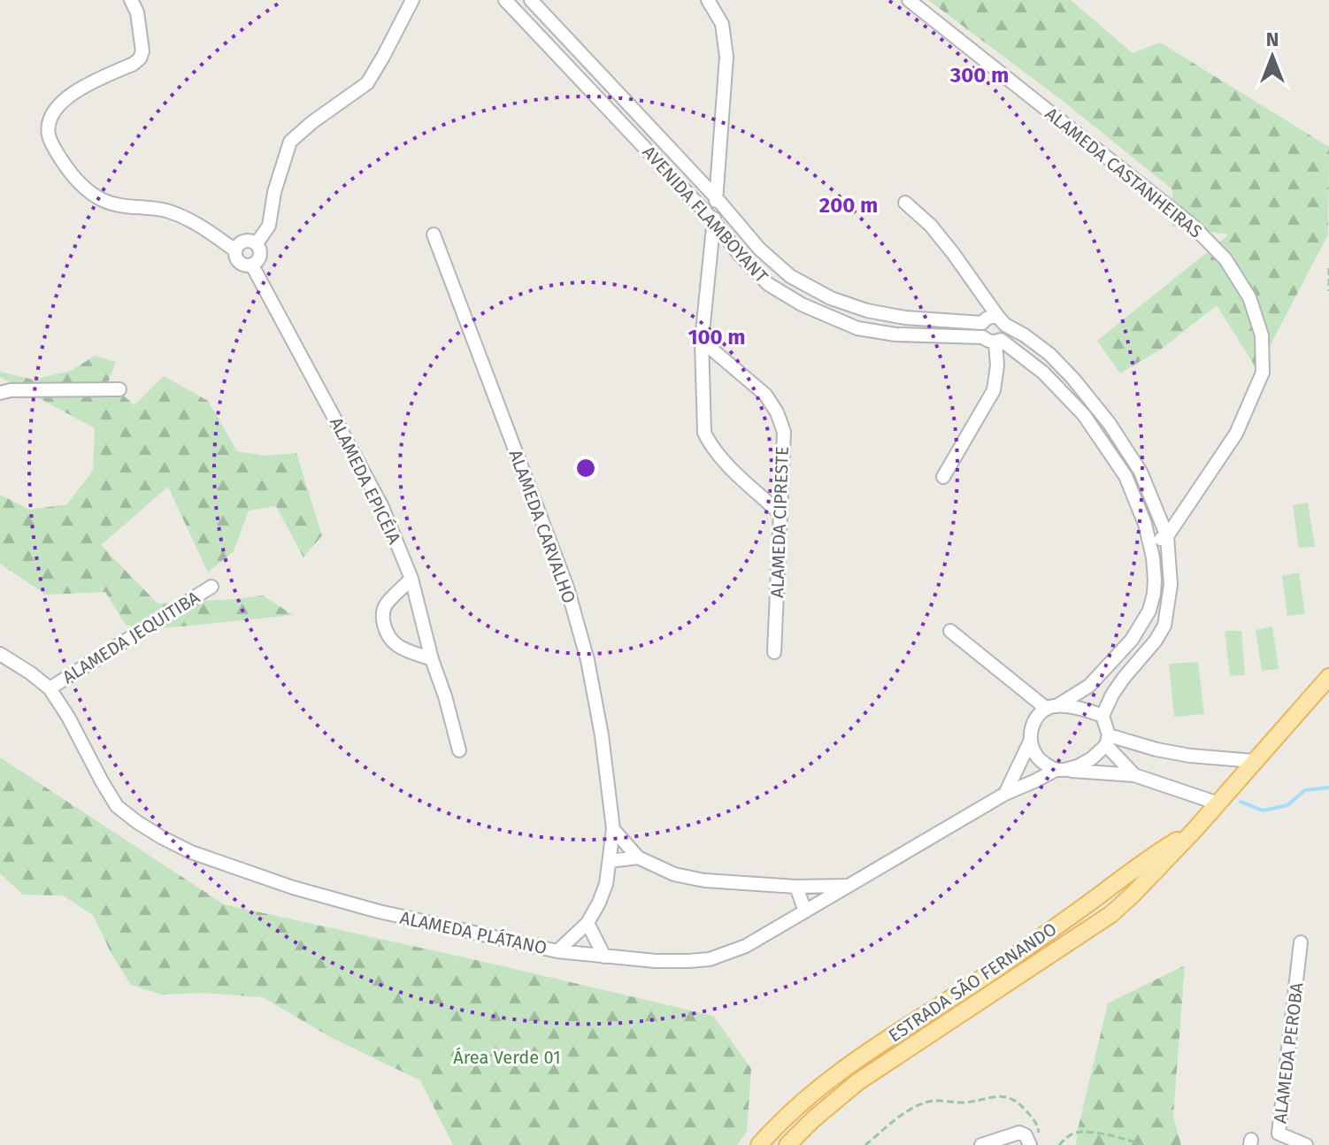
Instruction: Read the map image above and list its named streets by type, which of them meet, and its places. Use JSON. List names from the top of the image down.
{
  "streets": {
    "main road": ["ESTRADA SÃO FERNANDO"],
    "street": [
      "ALAMEDA CASTANHEIRAS",
      "AVENIDA FLAMBOYANT",
      "ALAMEDA EPICÉIA",
      "ALAMEDA CIPRESTE",
      "ALAMEDA CARVALHO",
      "ALAMEDA JEQUITIBA",
      "ALAMEDA PLÁTANO",
      "ALAMEDA PEROBA"
    ]
  },
  "crossings": [
    ["ALAMEDA JEQUITIBA", "ALAMEDA PLÁTANO"]
  ],
  "parks": ["Área Verde 01"],
  "north": "top",
  "rings": ["300 m", "200 m", "100 m"]
}
